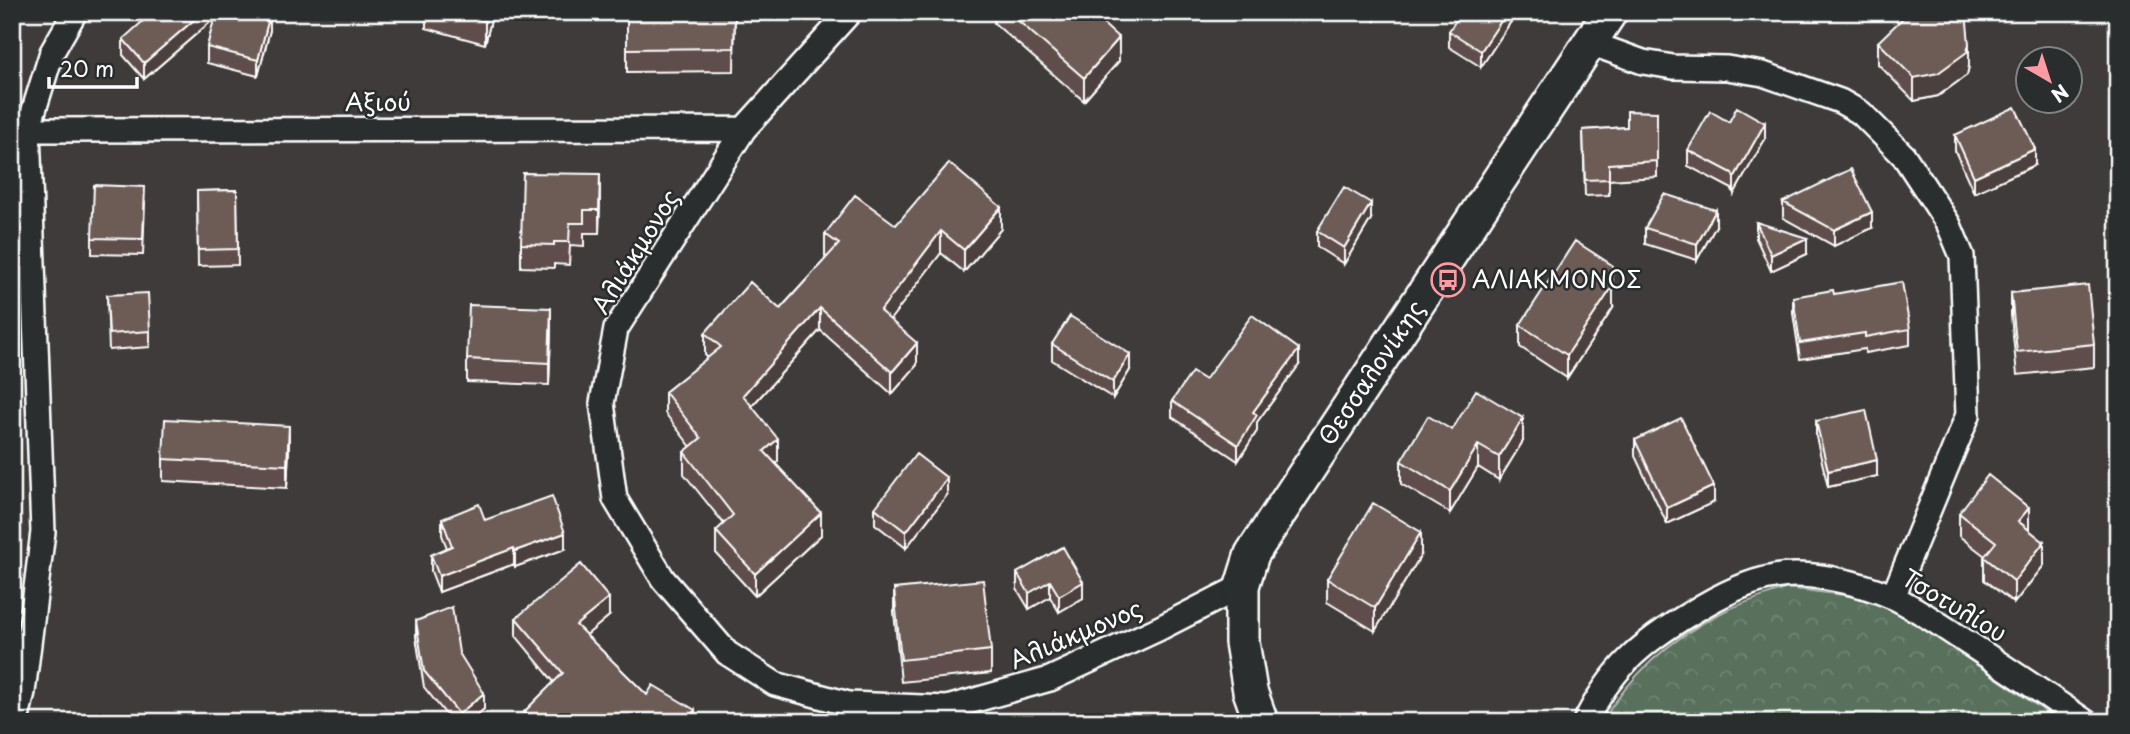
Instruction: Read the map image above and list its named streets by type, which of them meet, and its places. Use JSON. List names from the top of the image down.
{
  "streets": {
    "street": [
      "Αξιού",
      "Αλιάκμονος",
      "Θεσσαλονίκης",
      "Τσοτυλίου"
    ]
  },
  "crossings": [
    ["Αξιού", "Αλιάκμονος"],
    ["Αλιάκμονος", "Θεσσαλονίκης"]
  ],
  "places": {
    "bus stop": ["ΑΛΙΑΚΜΟΝΟΣ"]
  },
  "scale_bar": "20 m",
  "north": "bottom right"
}
